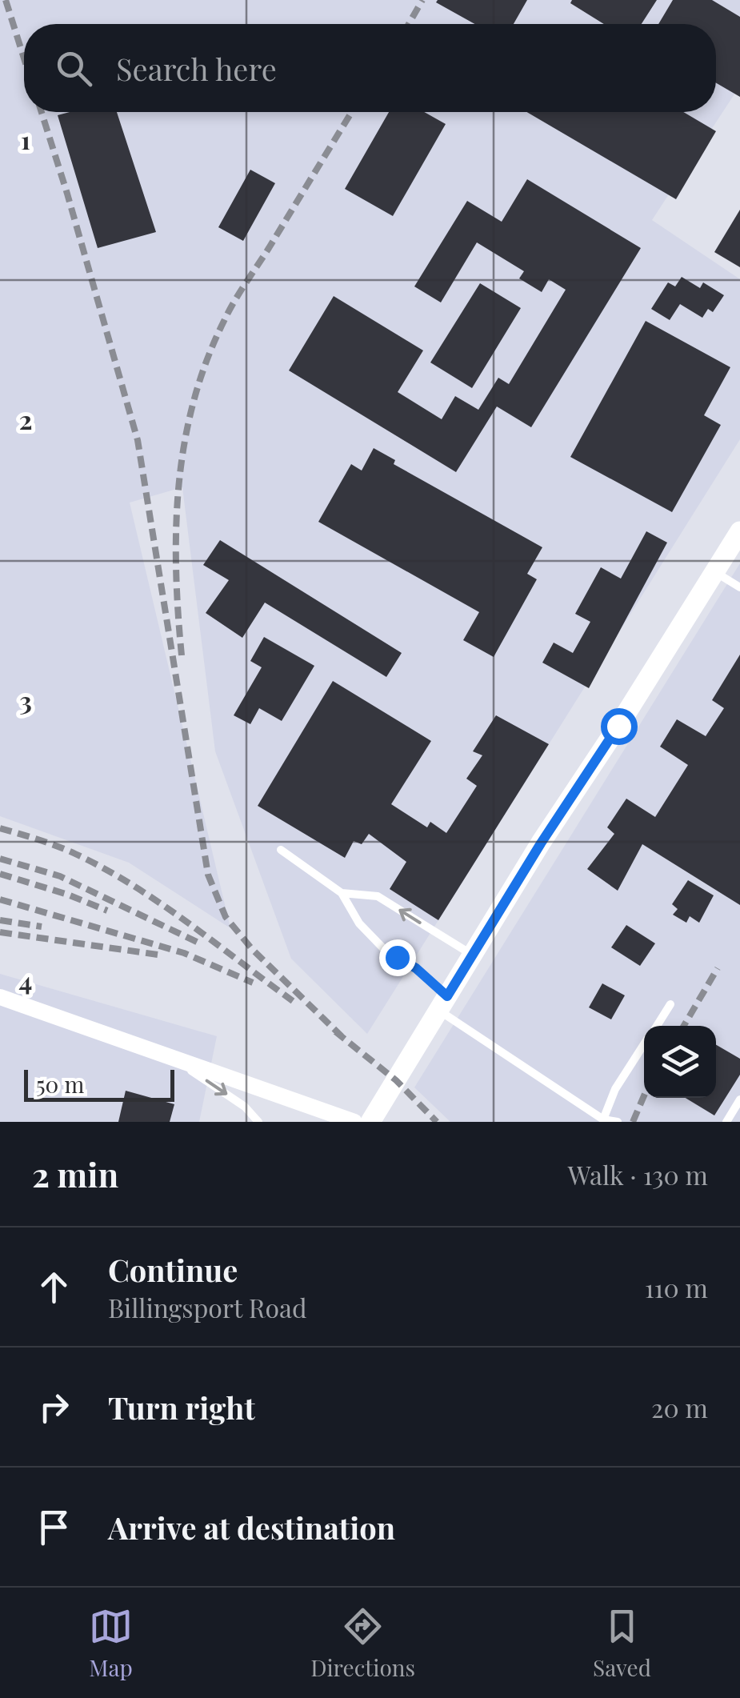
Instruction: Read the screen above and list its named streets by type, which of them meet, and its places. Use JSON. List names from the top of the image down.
{
  "scale_bar": "50 m",
  "page": {
    "search": "Search here",
    "scale": "50 m",
    "heading": ["2 min", "Walk · 130 m"],
    "list": [
      ["Continue", "Billingsport Road", "110 m"],
      ["Turn right", "20 m"],
      "Arrive at destination"
    ],
    "nav": ["Map", "Directions", "Saved"]
  },
  "grid": {
    "rows": [
      "1",
      "2",
      "3",
      "4"
    ]
  }
}
